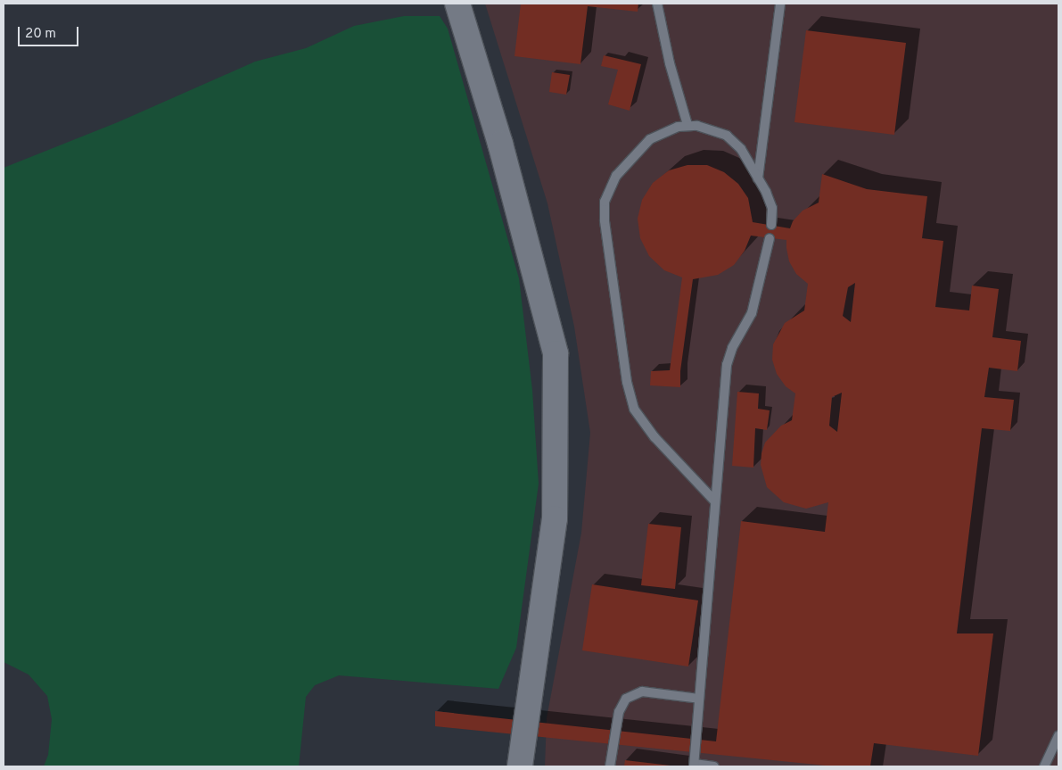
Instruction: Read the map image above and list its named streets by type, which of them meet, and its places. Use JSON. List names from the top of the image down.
{
  "scale_bar": "20 m"
}
